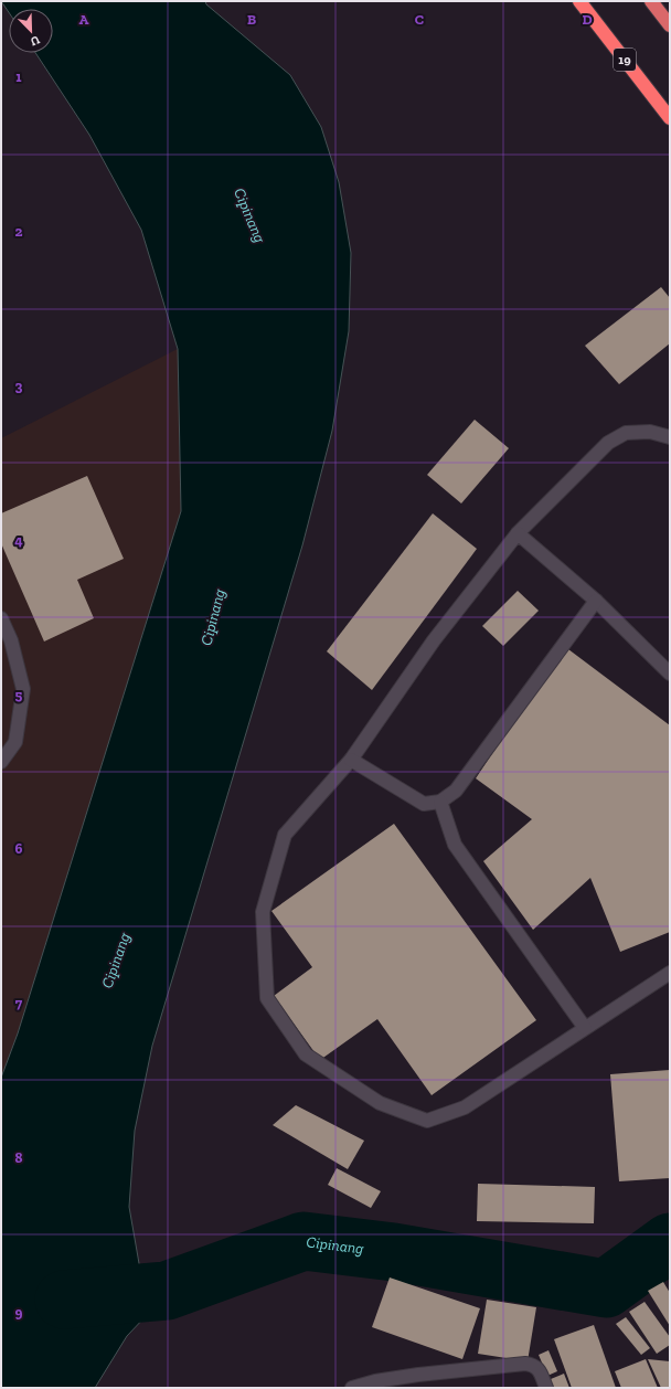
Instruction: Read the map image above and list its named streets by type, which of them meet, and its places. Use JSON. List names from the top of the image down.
{
  "streets": {
    "highway": ["19"]
  },
  "water": ["Cipinang"],
  "north": "bottom right",
  "grid": {
    "columns": [
      "A",
      "B",
      "C",
      "D"
    ],
    "rows": [
      "1",
      "2",
      "3",
      "4",
      "5",
      "6",
      "7",
      "8",
      "9"
    ]
  }
}
